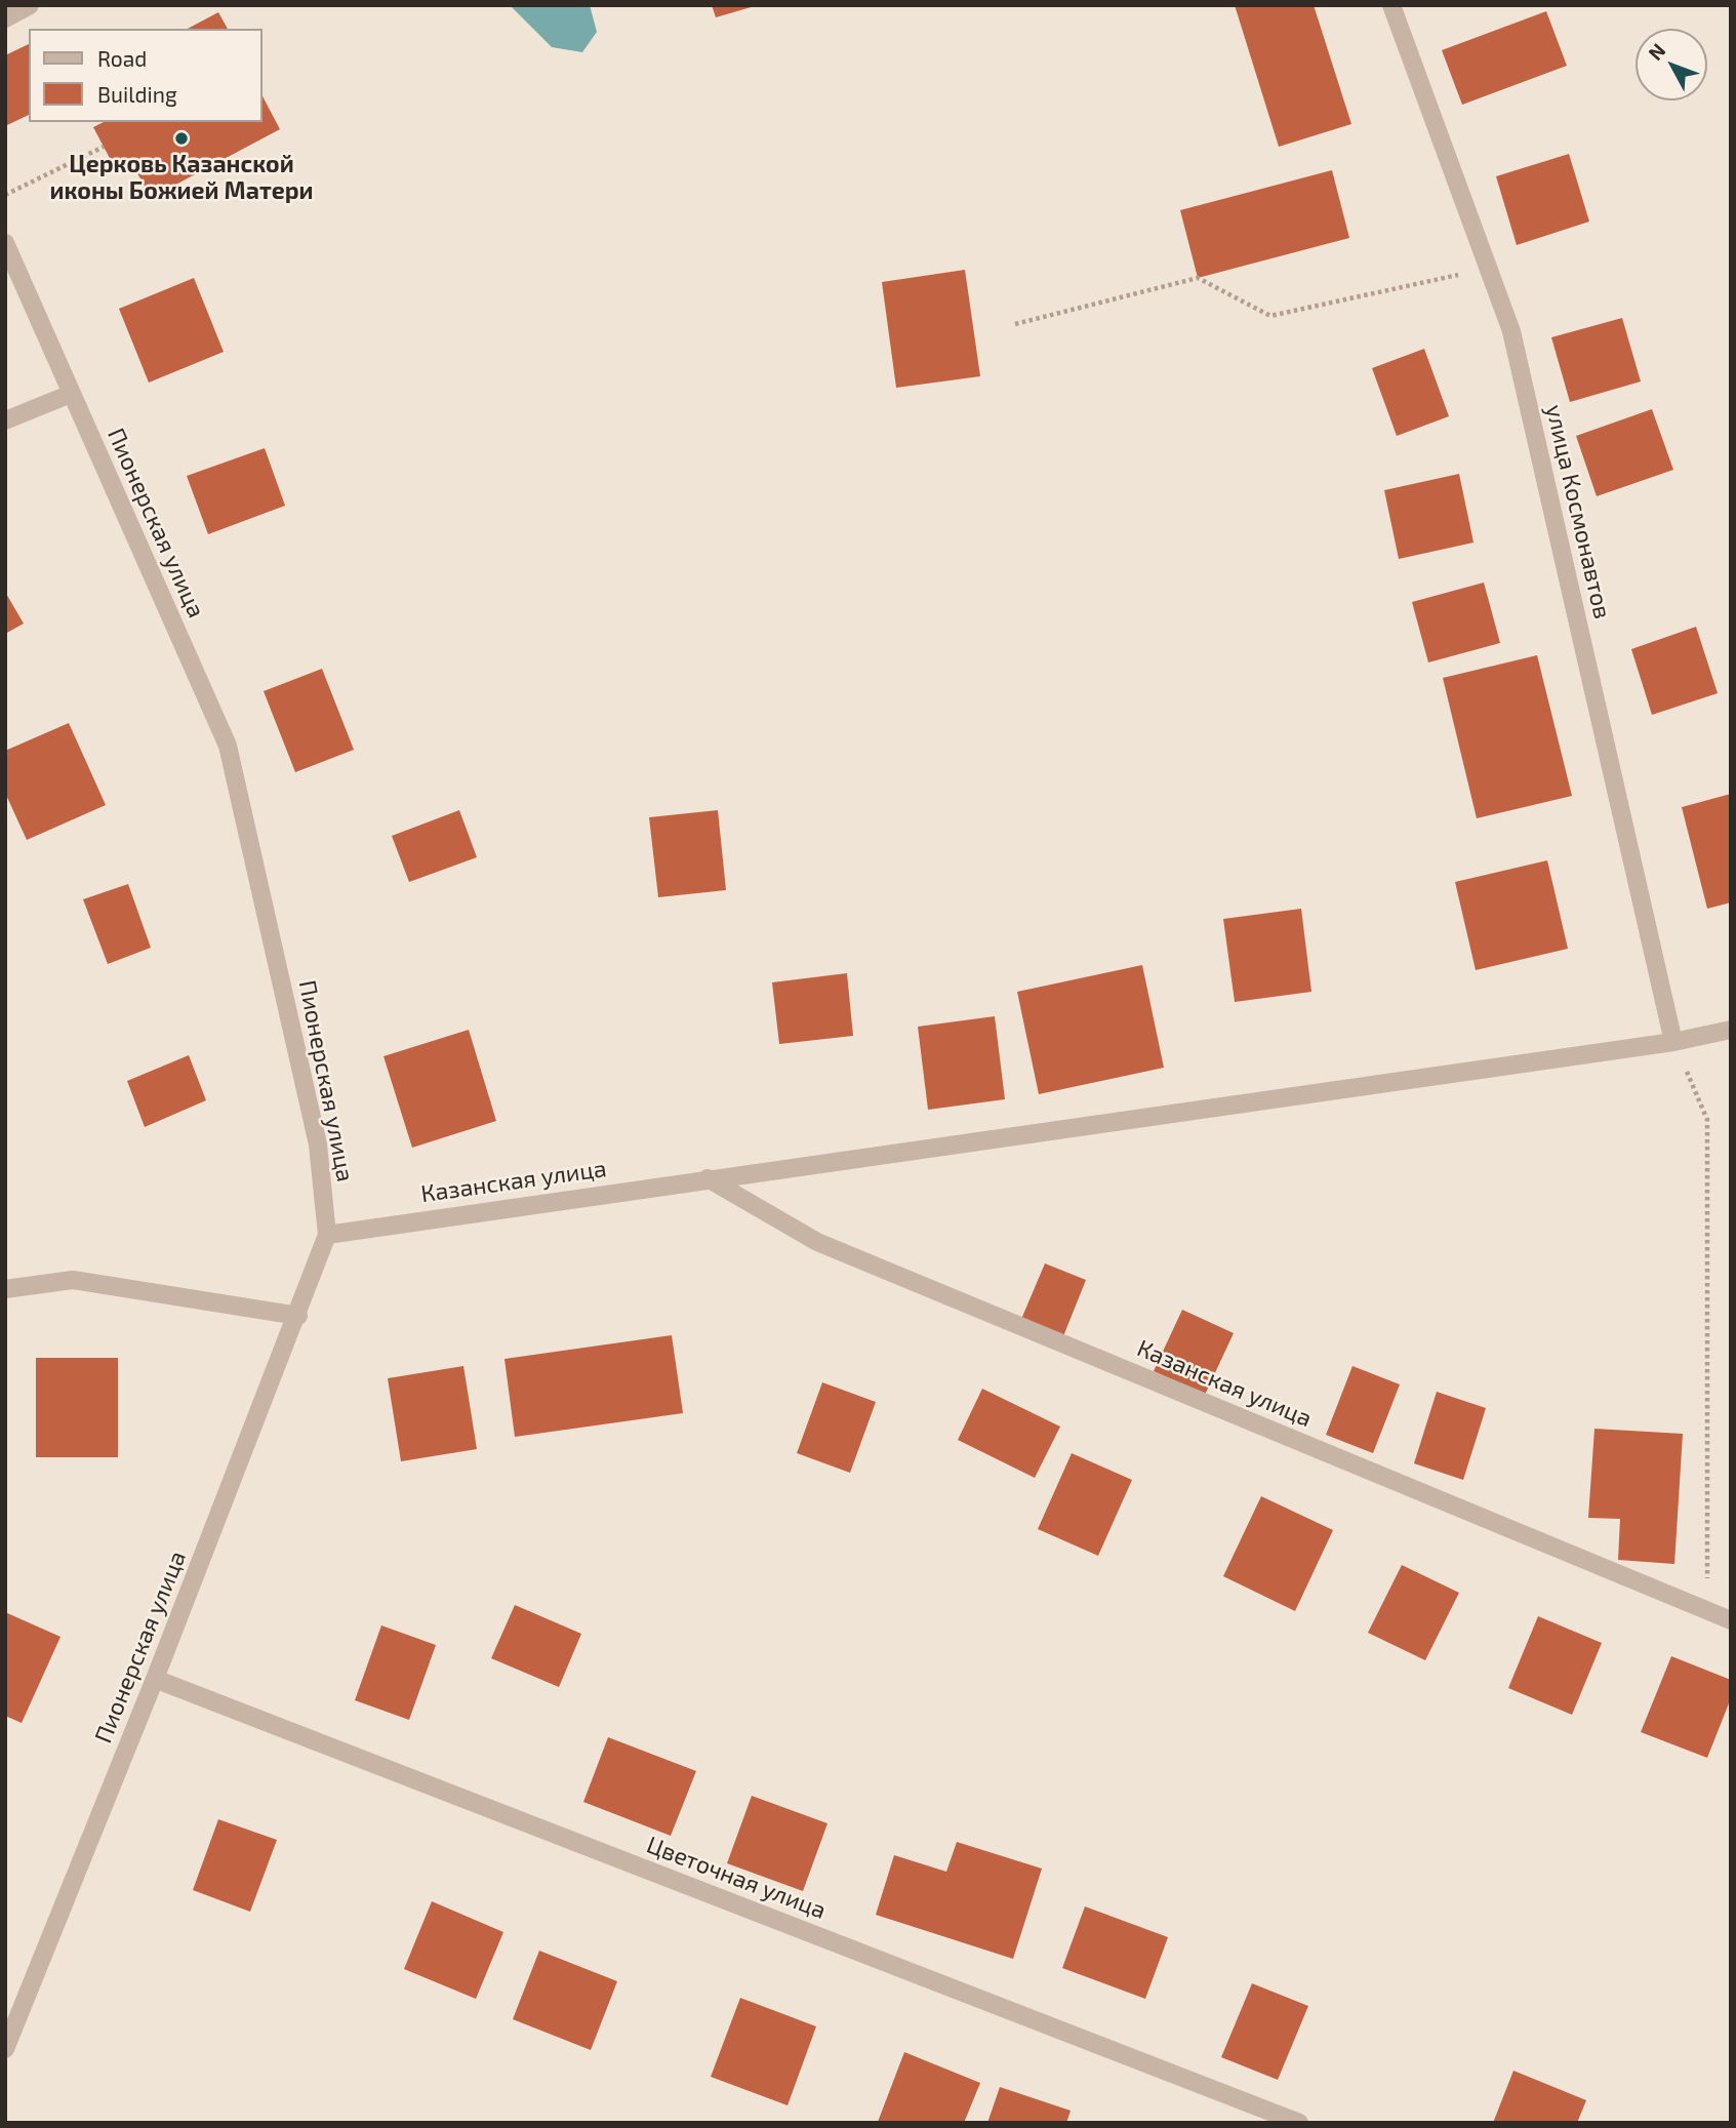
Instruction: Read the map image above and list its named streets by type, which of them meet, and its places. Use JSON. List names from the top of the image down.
{
  "streets": {
    "street": [
      "улица Космонавтов",
      "Пионерская улица",
      "Казанская улица",
      "Цветочная улица"
    ]
  },
  "crossings": [
    ["улица Космонавтов", "Казанская улица"],
    ["Пионерская улица", "Казанская улица"],
    ["Пионерская улица", "Цветочная улица"]
  ],
  "places": ["Церковь Казанской иконы Божией Матери"],
  "legend": ["Road", "Building"],
  "north": "top left"
}
